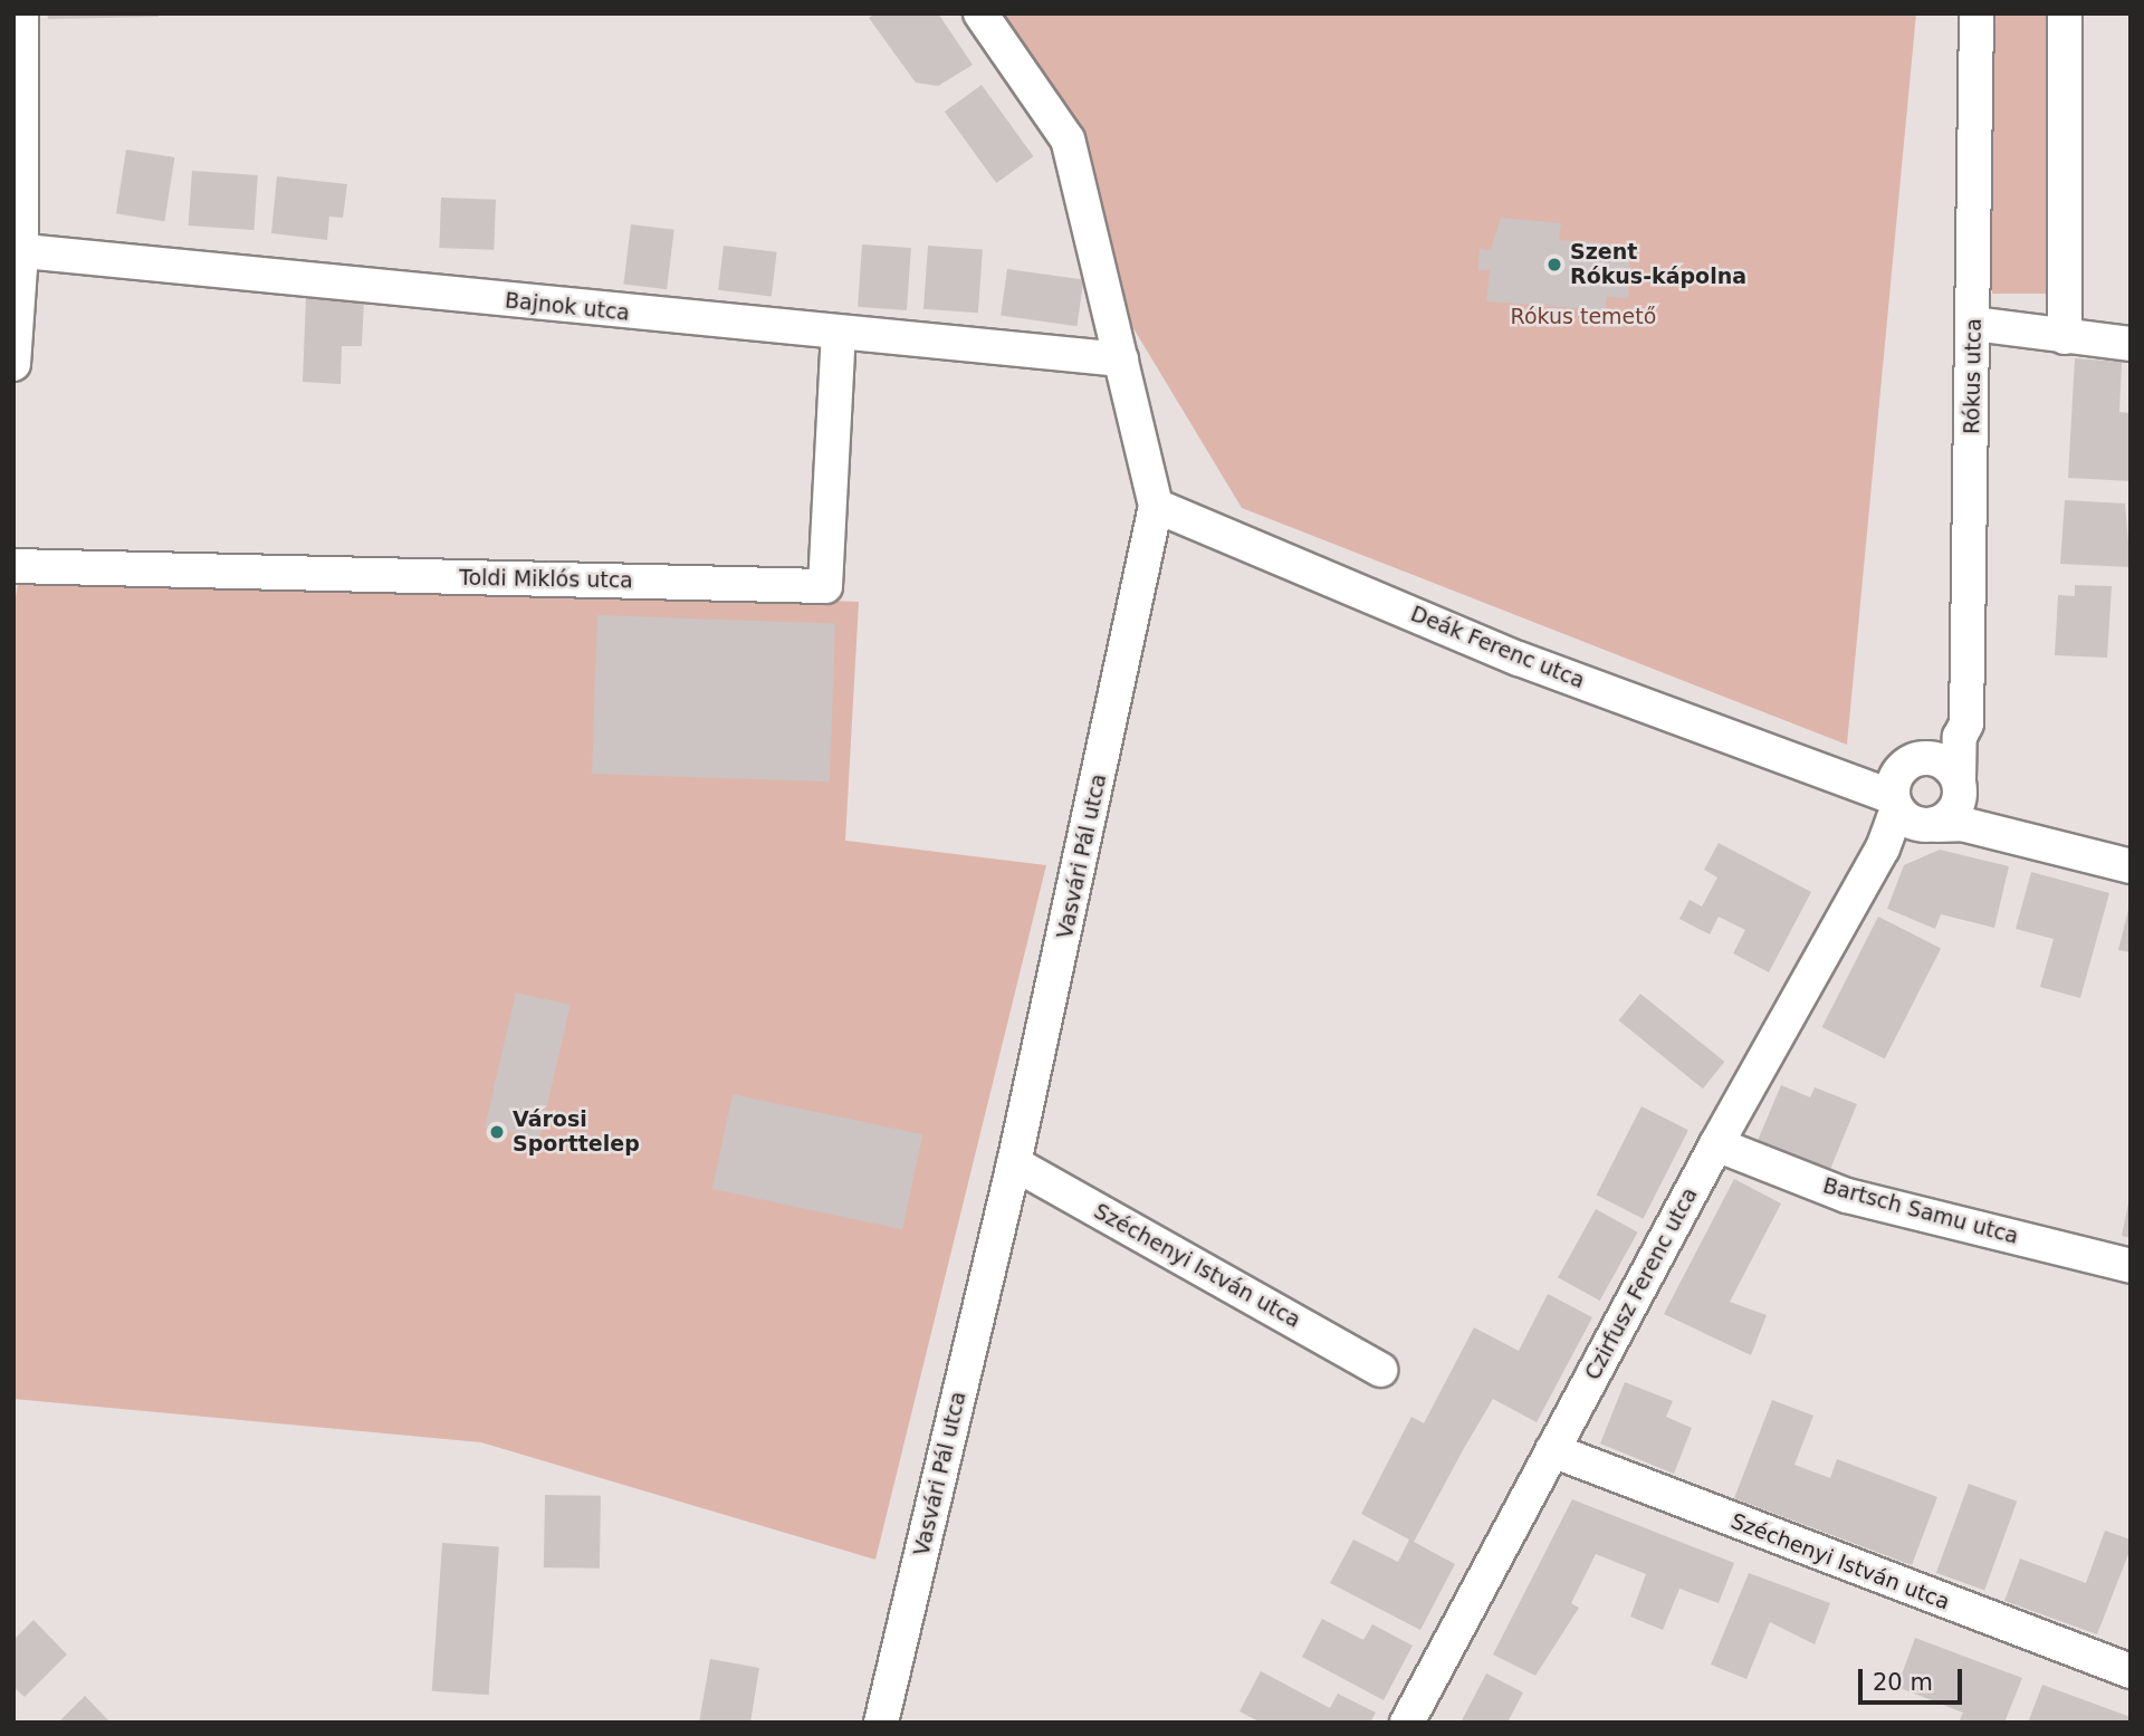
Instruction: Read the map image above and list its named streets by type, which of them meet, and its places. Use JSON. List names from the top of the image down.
{
  "streets": {
    "street": [
      "Bajnok utca",
      "Rókus utca",
      "Toldi Miklós utca",
      "Deák Ferenc utca",
      "Vasvári Pál utca",
      "Bartsch Samu utca",
      "Széchenyi István utca",
      "Czirfusz Ferenc utca"
    ]
  },
  "crossings": [
    ["Bajnok utca", "Toldi Miklós utca"],
    ["Bajnok utca", "Vasvári Pál utca"],
    ["Rókus utca", "Deák Ferenc utca"],
    ["Rókus utca", "Czirfusz Ferenc utca"],
    ["Deák Ferenc utca", "Vasvári Pál utca"],
    ["Deák Ferenc utca", "Czirfusz Ferenc utca"],
    ["Vasvári Pál utca", "Széchenyi István utca"],
    ["Bartsch Samu utca", "Czirfusz Ferenc utca"],
    ["Széchenyi István utca", "Czirfusz Ferenc utca"]
  ],
  "parks": ["Rókus temető"],
  "places": ["Szent Rókus-kápolna", "Városi Sporttelep"],
  "scale_bar": "20 m"
}
